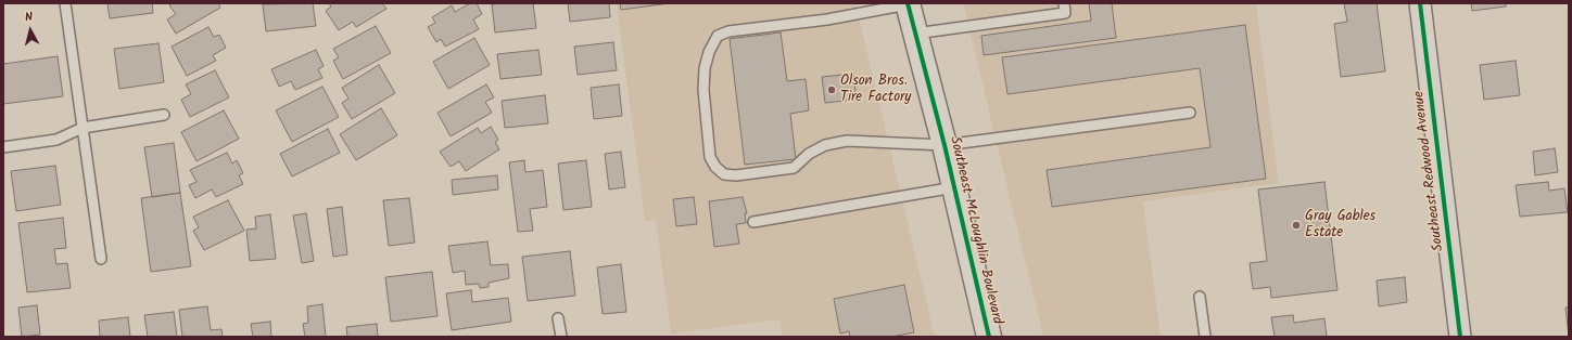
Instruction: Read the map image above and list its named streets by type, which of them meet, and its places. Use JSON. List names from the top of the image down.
{
  "streets": {
    "main road": ["Southeast McLoughlin Boulevard"],
    "street": ["Southeast Redwood Avenue"]
  },
  "places": ["Olson Bros. Tire Factory", "Gray Gables Estate"],
  "north": "top"
}
